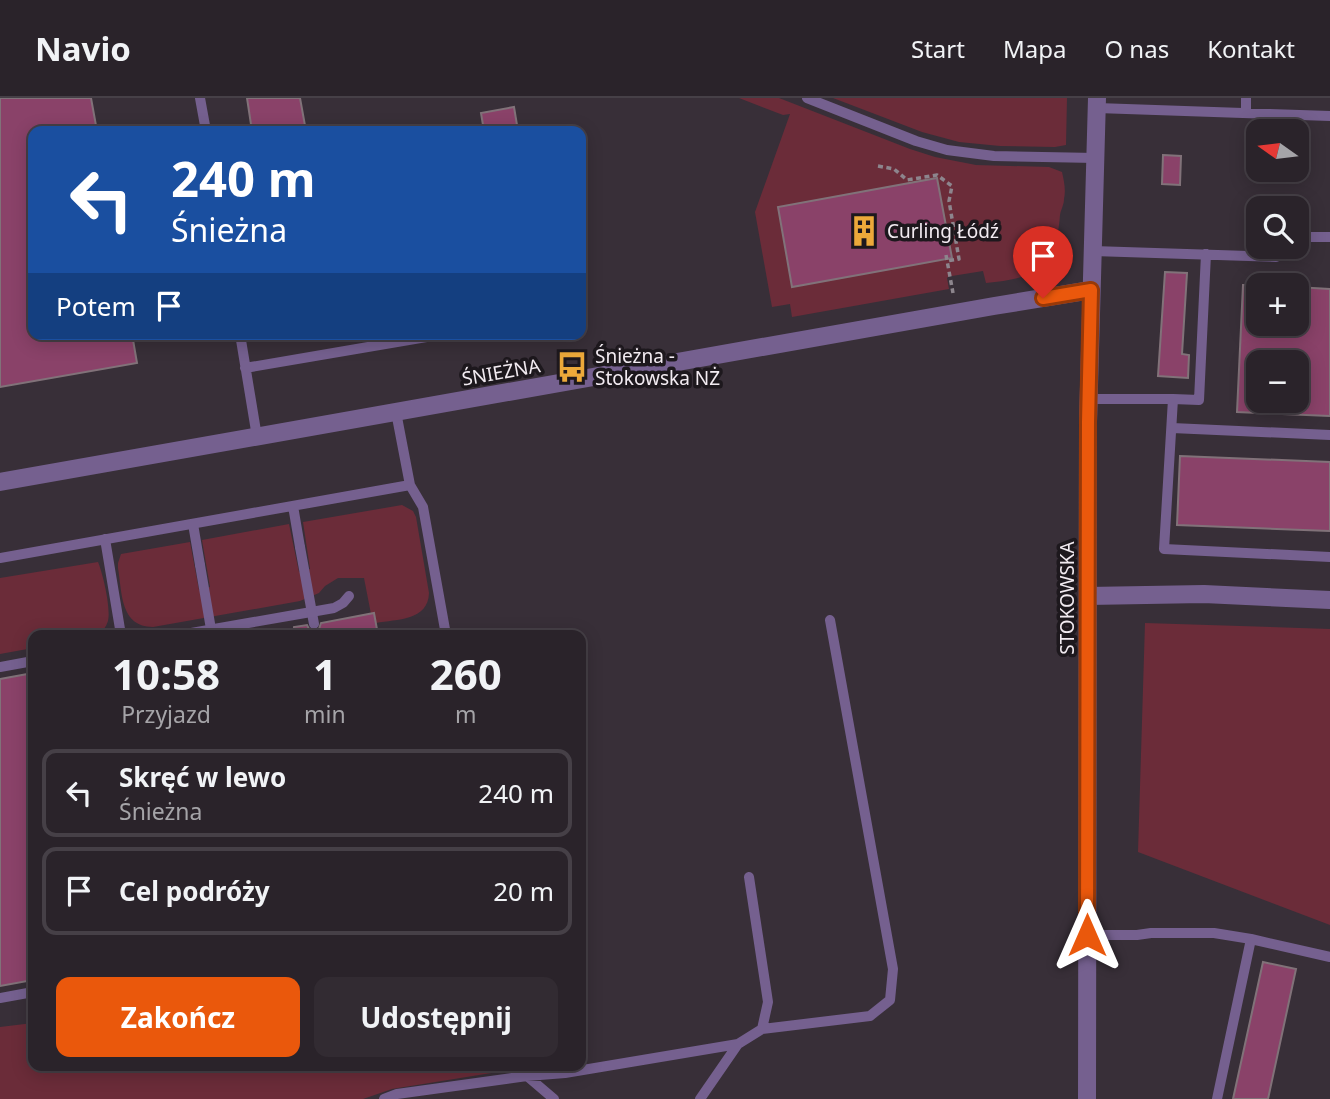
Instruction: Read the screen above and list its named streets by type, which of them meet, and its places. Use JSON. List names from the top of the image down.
{
  "streets": {
    "street": ["ŚNIEŻNA", "STOKOWSKA"]
  },
  "crossings": [
    ["ŚNIEŻNA", "STOKOWSKA"]
  ],
  "places": {
    "building": ["Curling Łódź"],
    "bus stop": ["Śnieżna - Stokowska NŻ"]
  },
  "north": "left",
  "page": {
    "header": "Navio",
    "nav": [
      "Start",
      "Mapa",
      "O nas",
      "Kontakt"
    ],
    "map_buttons": ["+", "−"],
    "turn": ["240 m", "Śnieżna"],
    "then": "Potem",
    "eta": [
      "10:58",
      "Przyjazd",
      "1",
      "min",
      "260",
      "m"
    ],
    "list": [
      {
        "name": "Skręć w lewo",
        "note": "Śnieżna",
        "value": "240 m"
      },
      {
        "name": "Cel podróży",
        "value": "20 m"
      }
    ],
    "buttons": ["Zakończ", "Udostępnij"]
  }
}
